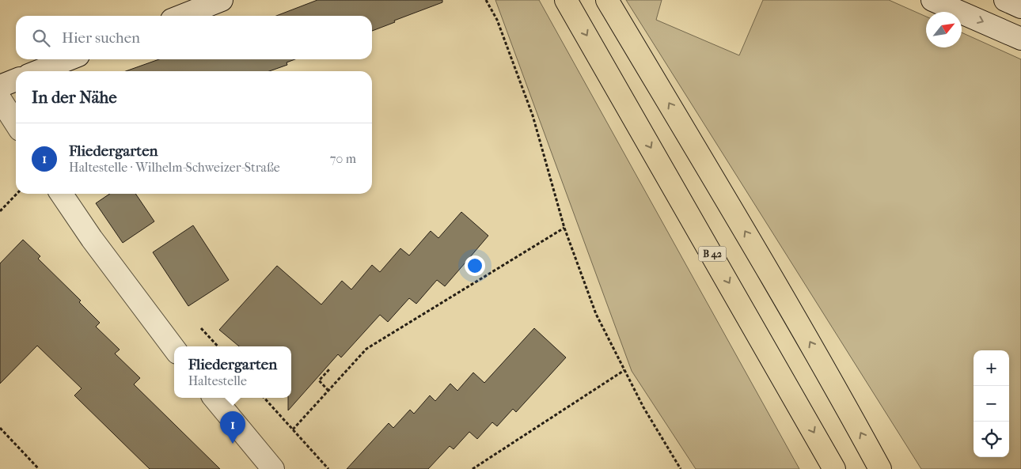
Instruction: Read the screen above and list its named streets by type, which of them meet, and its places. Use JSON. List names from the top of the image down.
{
  "streets": {
    "highway": ["B 42"]
  },
  "north": "top right",
  "page": {
    "search": "Hier suchen",
    "heading": "In der Nähe",
    "list": [
      {
        "mark": "1",
        "name": "Fliedergarten",
        "note": "Haltestelle · Wilhelm-Schweizer-Straße",
        "value": "70 m"
      }
    ],
    "popup": ["Fliedergarten", "Haltestelle"],
    "map_buttons": ["+", "−"],
    "pins": "1"
  }
}
